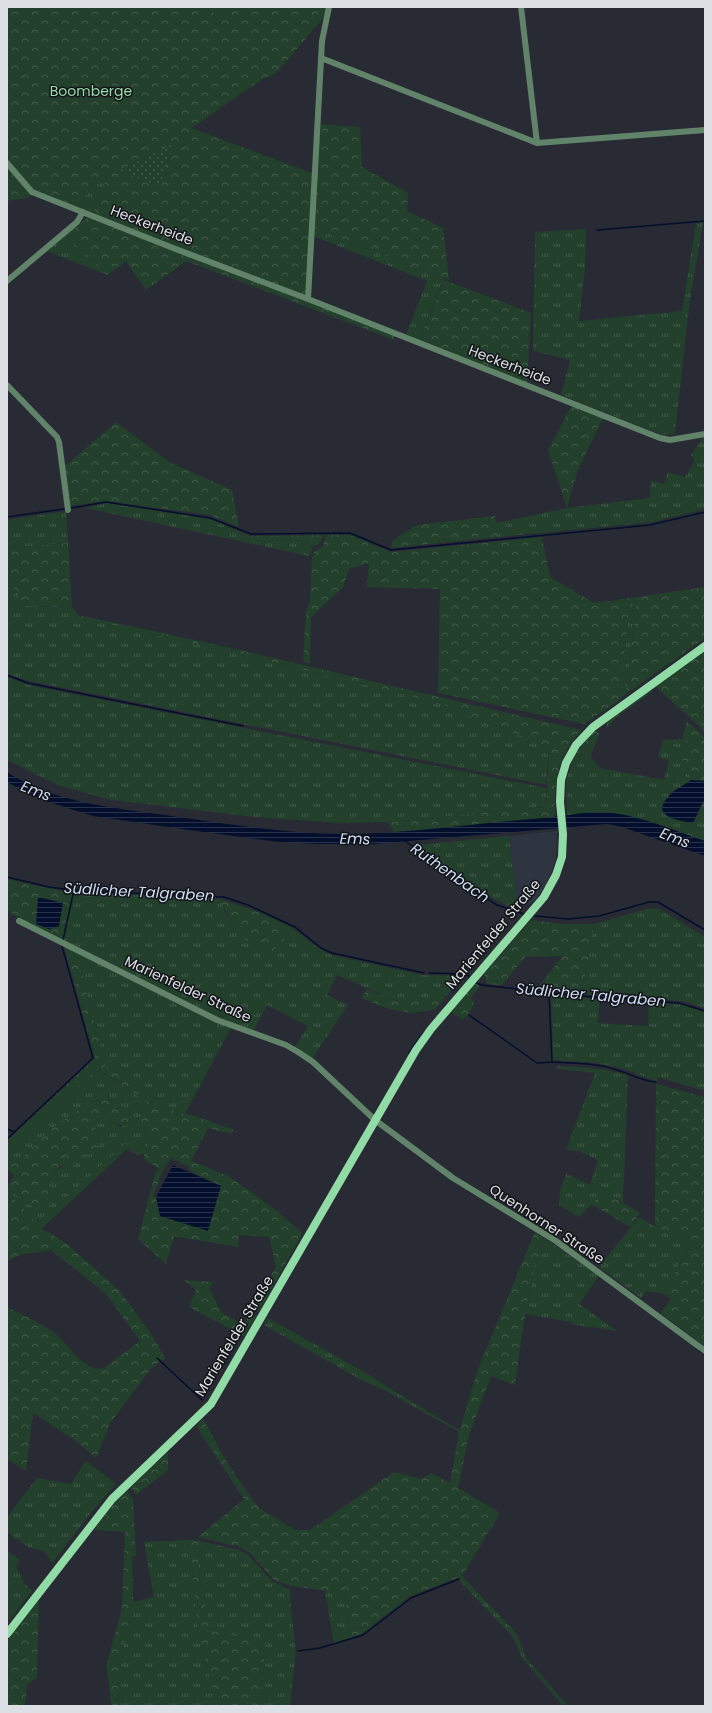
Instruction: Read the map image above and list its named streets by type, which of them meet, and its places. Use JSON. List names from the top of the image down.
{
  "streets": {
    "main road": ["Marienfelder Straße"],
    "street": ["Heckerheide", "Quenhorner Straße"]
  },
  "crossings": [
    ["Marienfelder Straße", "Quenhorner Straße"]
  ],
  "water": ["Ems", "Ruthenbach", "Südlicher Talgraben"],
  "parks": ["Boomberge"]
}
